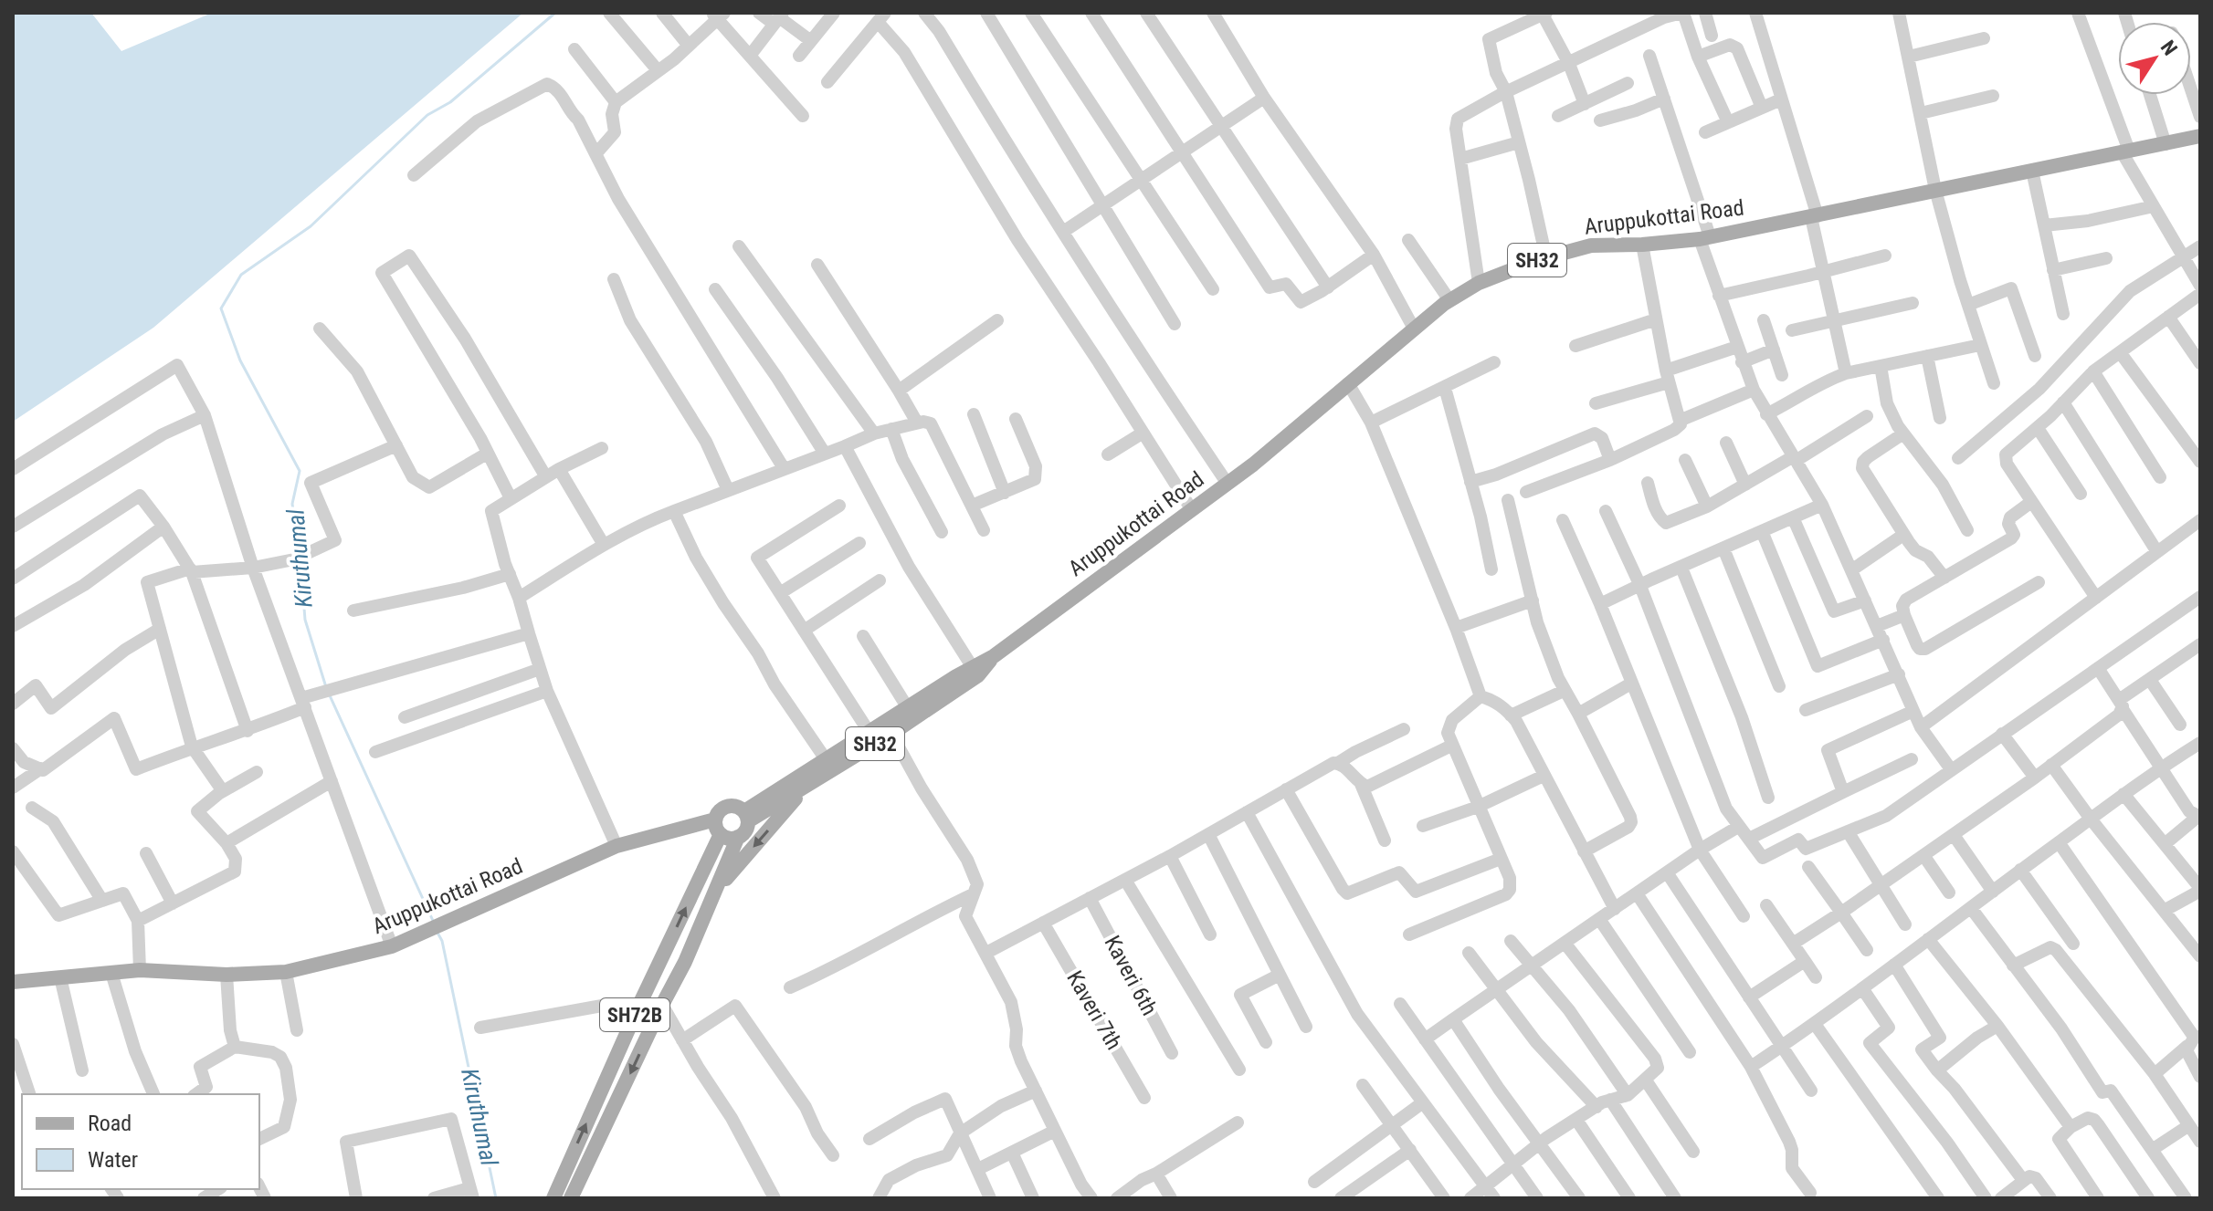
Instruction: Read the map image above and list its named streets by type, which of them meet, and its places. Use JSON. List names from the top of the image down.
{
  "streets": {
    "main road": ["Aruppukottai Road", "SH32", "SH72B"],
    "street": ["Kaveri 6th", "Kaveri 7th"]
  },
  "crossings": [
    ["Aruppukottai Road", "SH32"],
    ["Aruppukottai Road", "SH72B"],
    ["SH32", "SH72B"]
  ],
  "water": ["Kiruthumal"],
  "legend": ["Road", "Water"],
  "north": "top right"
}
